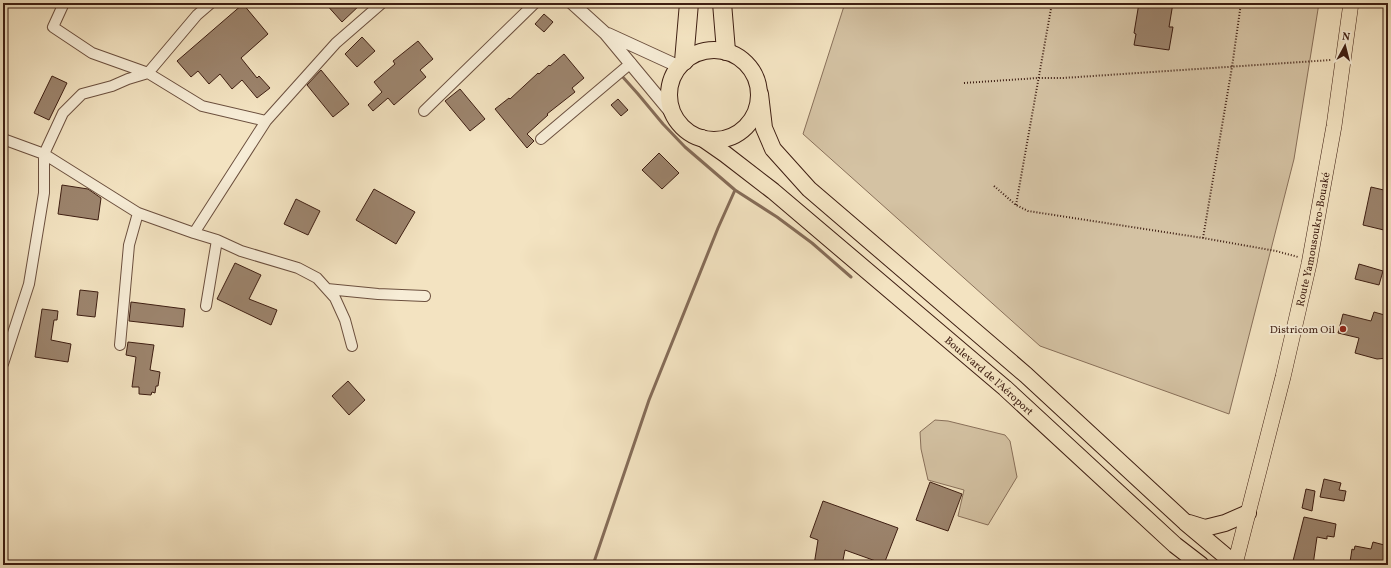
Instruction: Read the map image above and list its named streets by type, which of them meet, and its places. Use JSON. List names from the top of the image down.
{
  "streets": {
    "highway": ["Boulevard de l'Aéroport"],
    "main road": ["Route Yamousoukro-Bouaké"]
  },
  "places": ["Districom Oil"],
  "north": "top"
}
